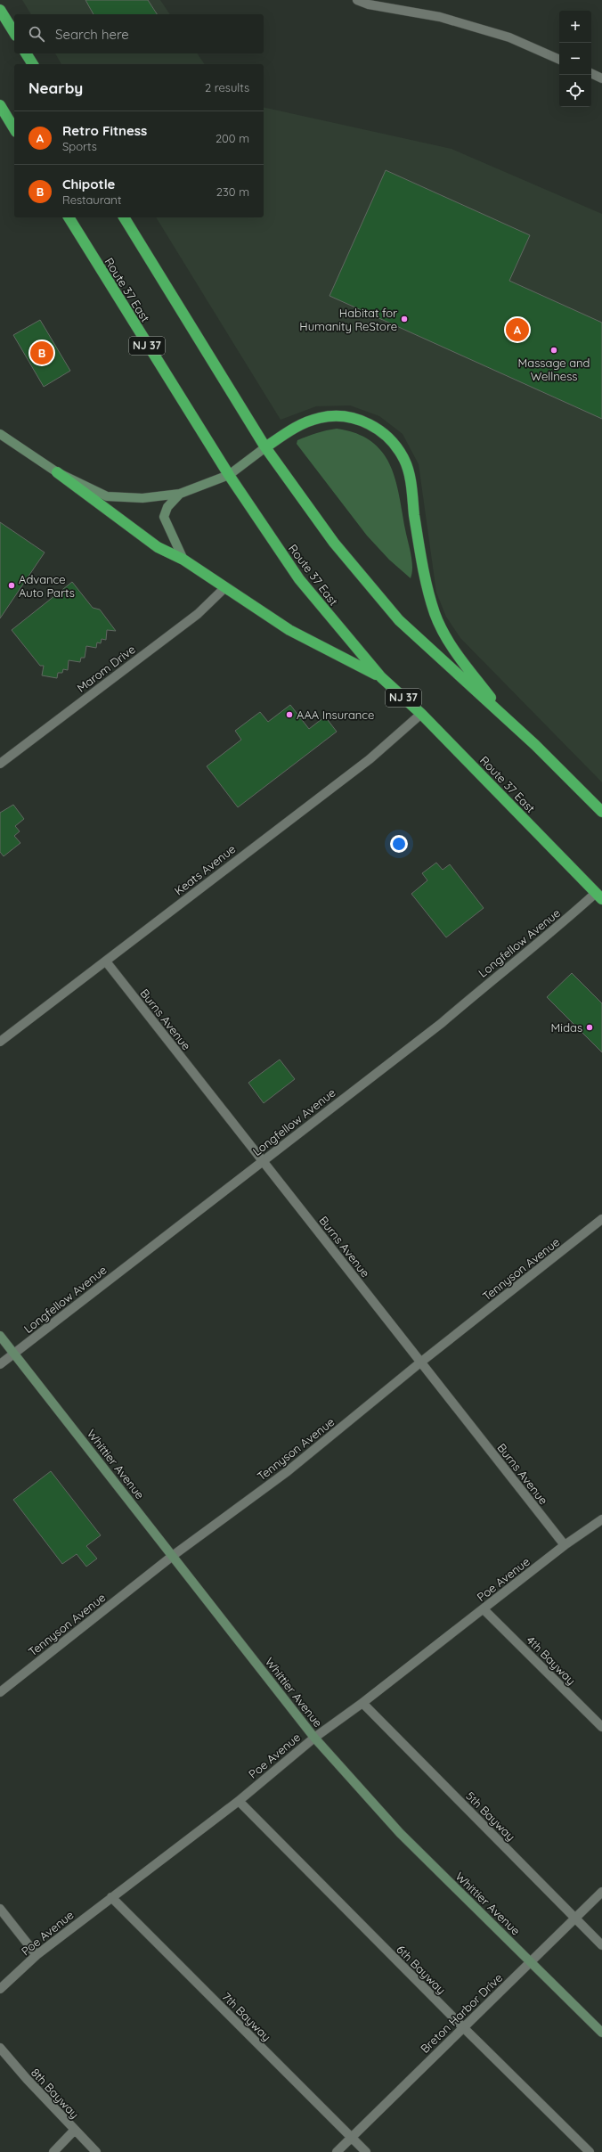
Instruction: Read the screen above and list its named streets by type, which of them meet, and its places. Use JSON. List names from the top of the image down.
{
  "streets": {
    "highway": ["Route 37 East", "NJ 37"],
    "street": [
      "Marom Drive",
      "Keats Avenue",
      "Longfellow Avenue",
      "Burns Avenue",
      "Tennyson Avenue",
      "Whittier Avenue",
      "Poe Avenue",
      "4th Bayway",
      "5th Bayway",
      "6th Bayway",
      "Breton Harbor Drive",
      "7th Bayway",
      "8th Bayway"
    ]
  },
  "crossings": [
    ["Route 37 East", "Keats Avenue"],
    ["Route 37 East", "Longfellow Avenue"],
    ["Keats Avenue", "Burns Avenue"],
    ["Longfellow Avenue", "Burns Avenue"],
    ["Longfellow Avenue", "Whittier Avenue"],
    ["Burns Avenue", "Tennyson Avenue"],
    ["Burns Avenue", "Poe Avenue"],
    ["Tennyson Avenue", "Whittier Avenue"],
    ["Whittier Avenue", "Poe Avenue"],
    ["Whittier Avenue", "Breton Harbor Drive"],
    ["Poe Avenue", "4th Bayway"],
    ["Poe Avenue", "5th Bayway"],
    ["Poe Avenue", "6th Bayway"],
    ["Poe Avenue", "7th Bayway"],
    ["5th Bayway", "Breton Harbor Drive"],
    ["6th Bayway", "Breton Harbor Drive"],
    ["Breton Harbor Drive", "7th Bayway"]
  ],
  "places": [
    "Habitat for Humanity ReStore",
    "Massage and Wellness",
    "Advance Auto Parts",
    "AAA Insurance",
    "Midas"
  ],
  "page": {
    "map_buttons": ["+", "−"],
    "search": "Search here",
    "heading": ["Nearby", "2 results"],
    "list": [
      {
        "mark": "A",
        "name": "Retro Fitness",
        "note": "Sports",
        "value": "200 m"
      },
      {
        "mark": "B",
        "name": "Chipotle",
        "note": "Restaurant",
        "value": "230 m"
      }
    ],
    "pins": ["A", "B"]
  }
}
